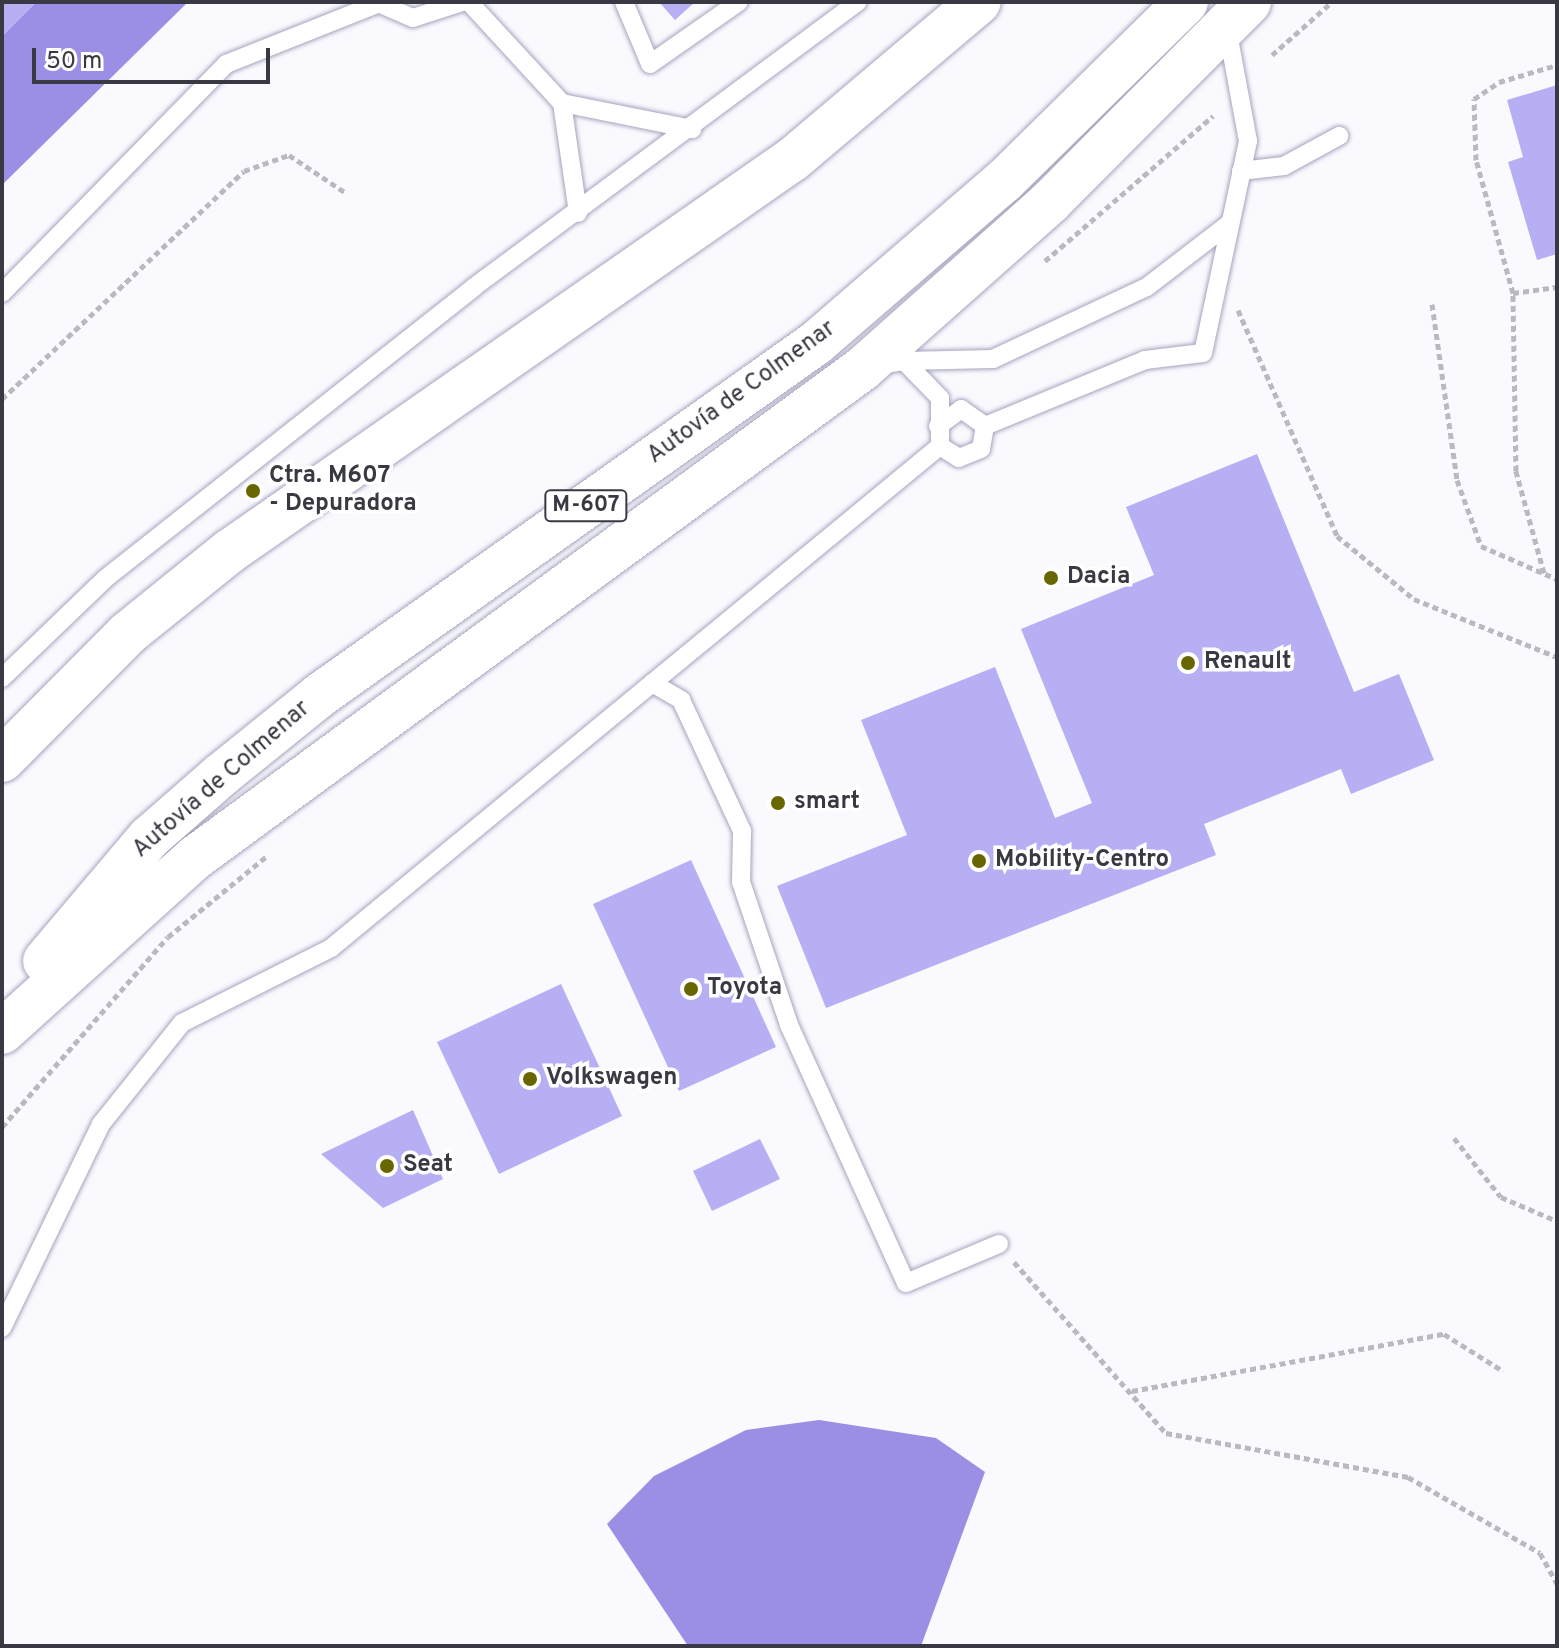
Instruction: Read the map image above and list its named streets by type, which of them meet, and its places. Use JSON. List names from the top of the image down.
{
  "streets": {
    "highway": ["Autovía de Colmenar", "M-607"]
  },
  "places": [
    "Ctra. M607 - Depuradora",
    "Dacia",
    "Renault",
    "smart",
    "Mobility-Centro",
    "Toyota",
    "Volkswagen",
    "Seat"
  ],
  "scale_bar": "50 m"
}
